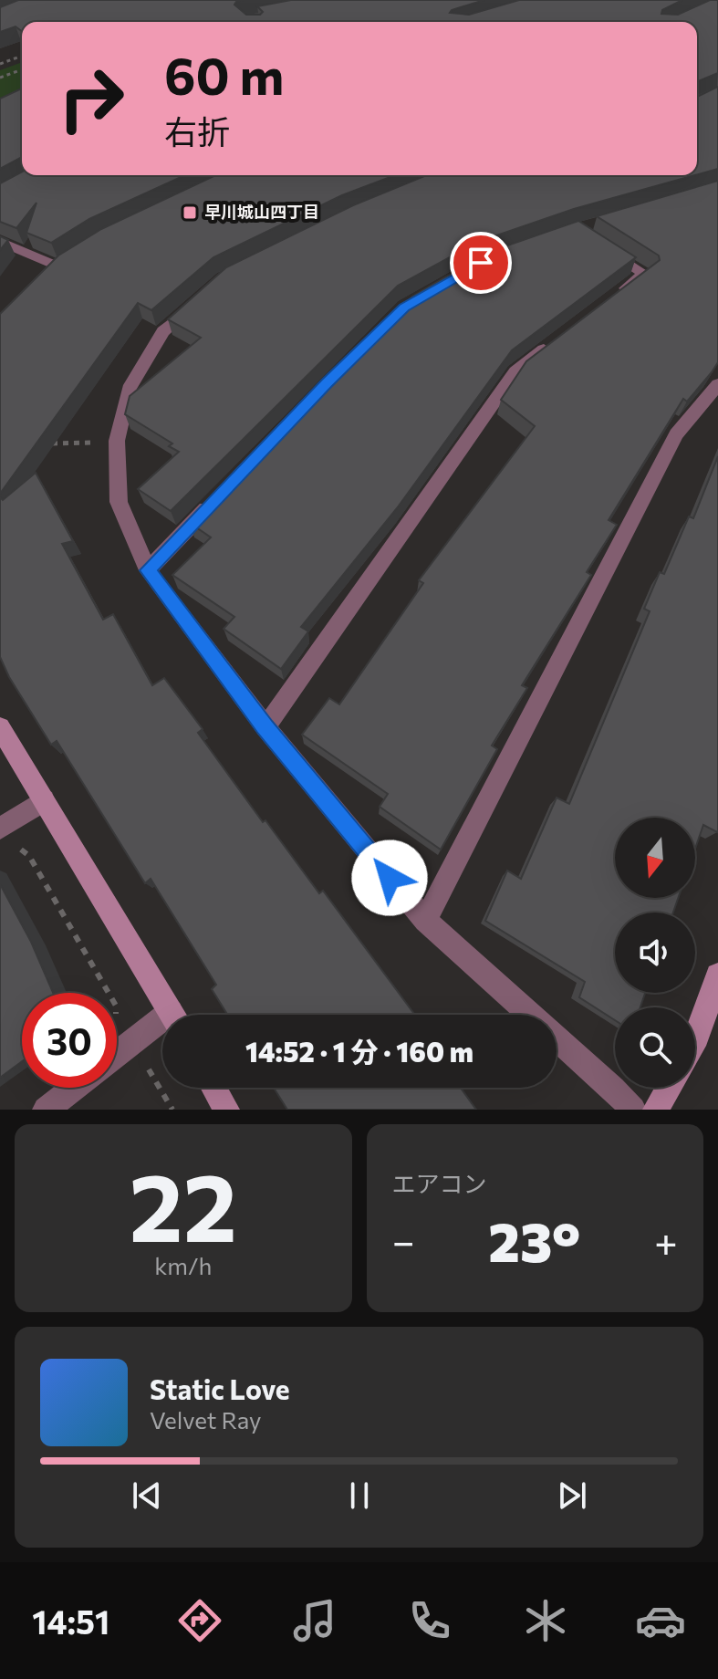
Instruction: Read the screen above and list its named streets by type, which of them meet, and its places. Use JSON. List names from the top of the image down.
{
  "places": {
    "transit": ["早川城山四丁目"]
  },
  "north": "bottom",
  "page": {
    "turn": ["60 m", "右折"],
    "limit": "30",
    "trip": "14:52 · 1 分 · 160 m",
    "tile": [
      ["22", "km/h"],
      "エアコン"
    ],
    "heat": ["−", "23°", "+"],
    "song": ["Static Love", "Velvet Ray"],
    "tabs": "14:51"
  }
}
